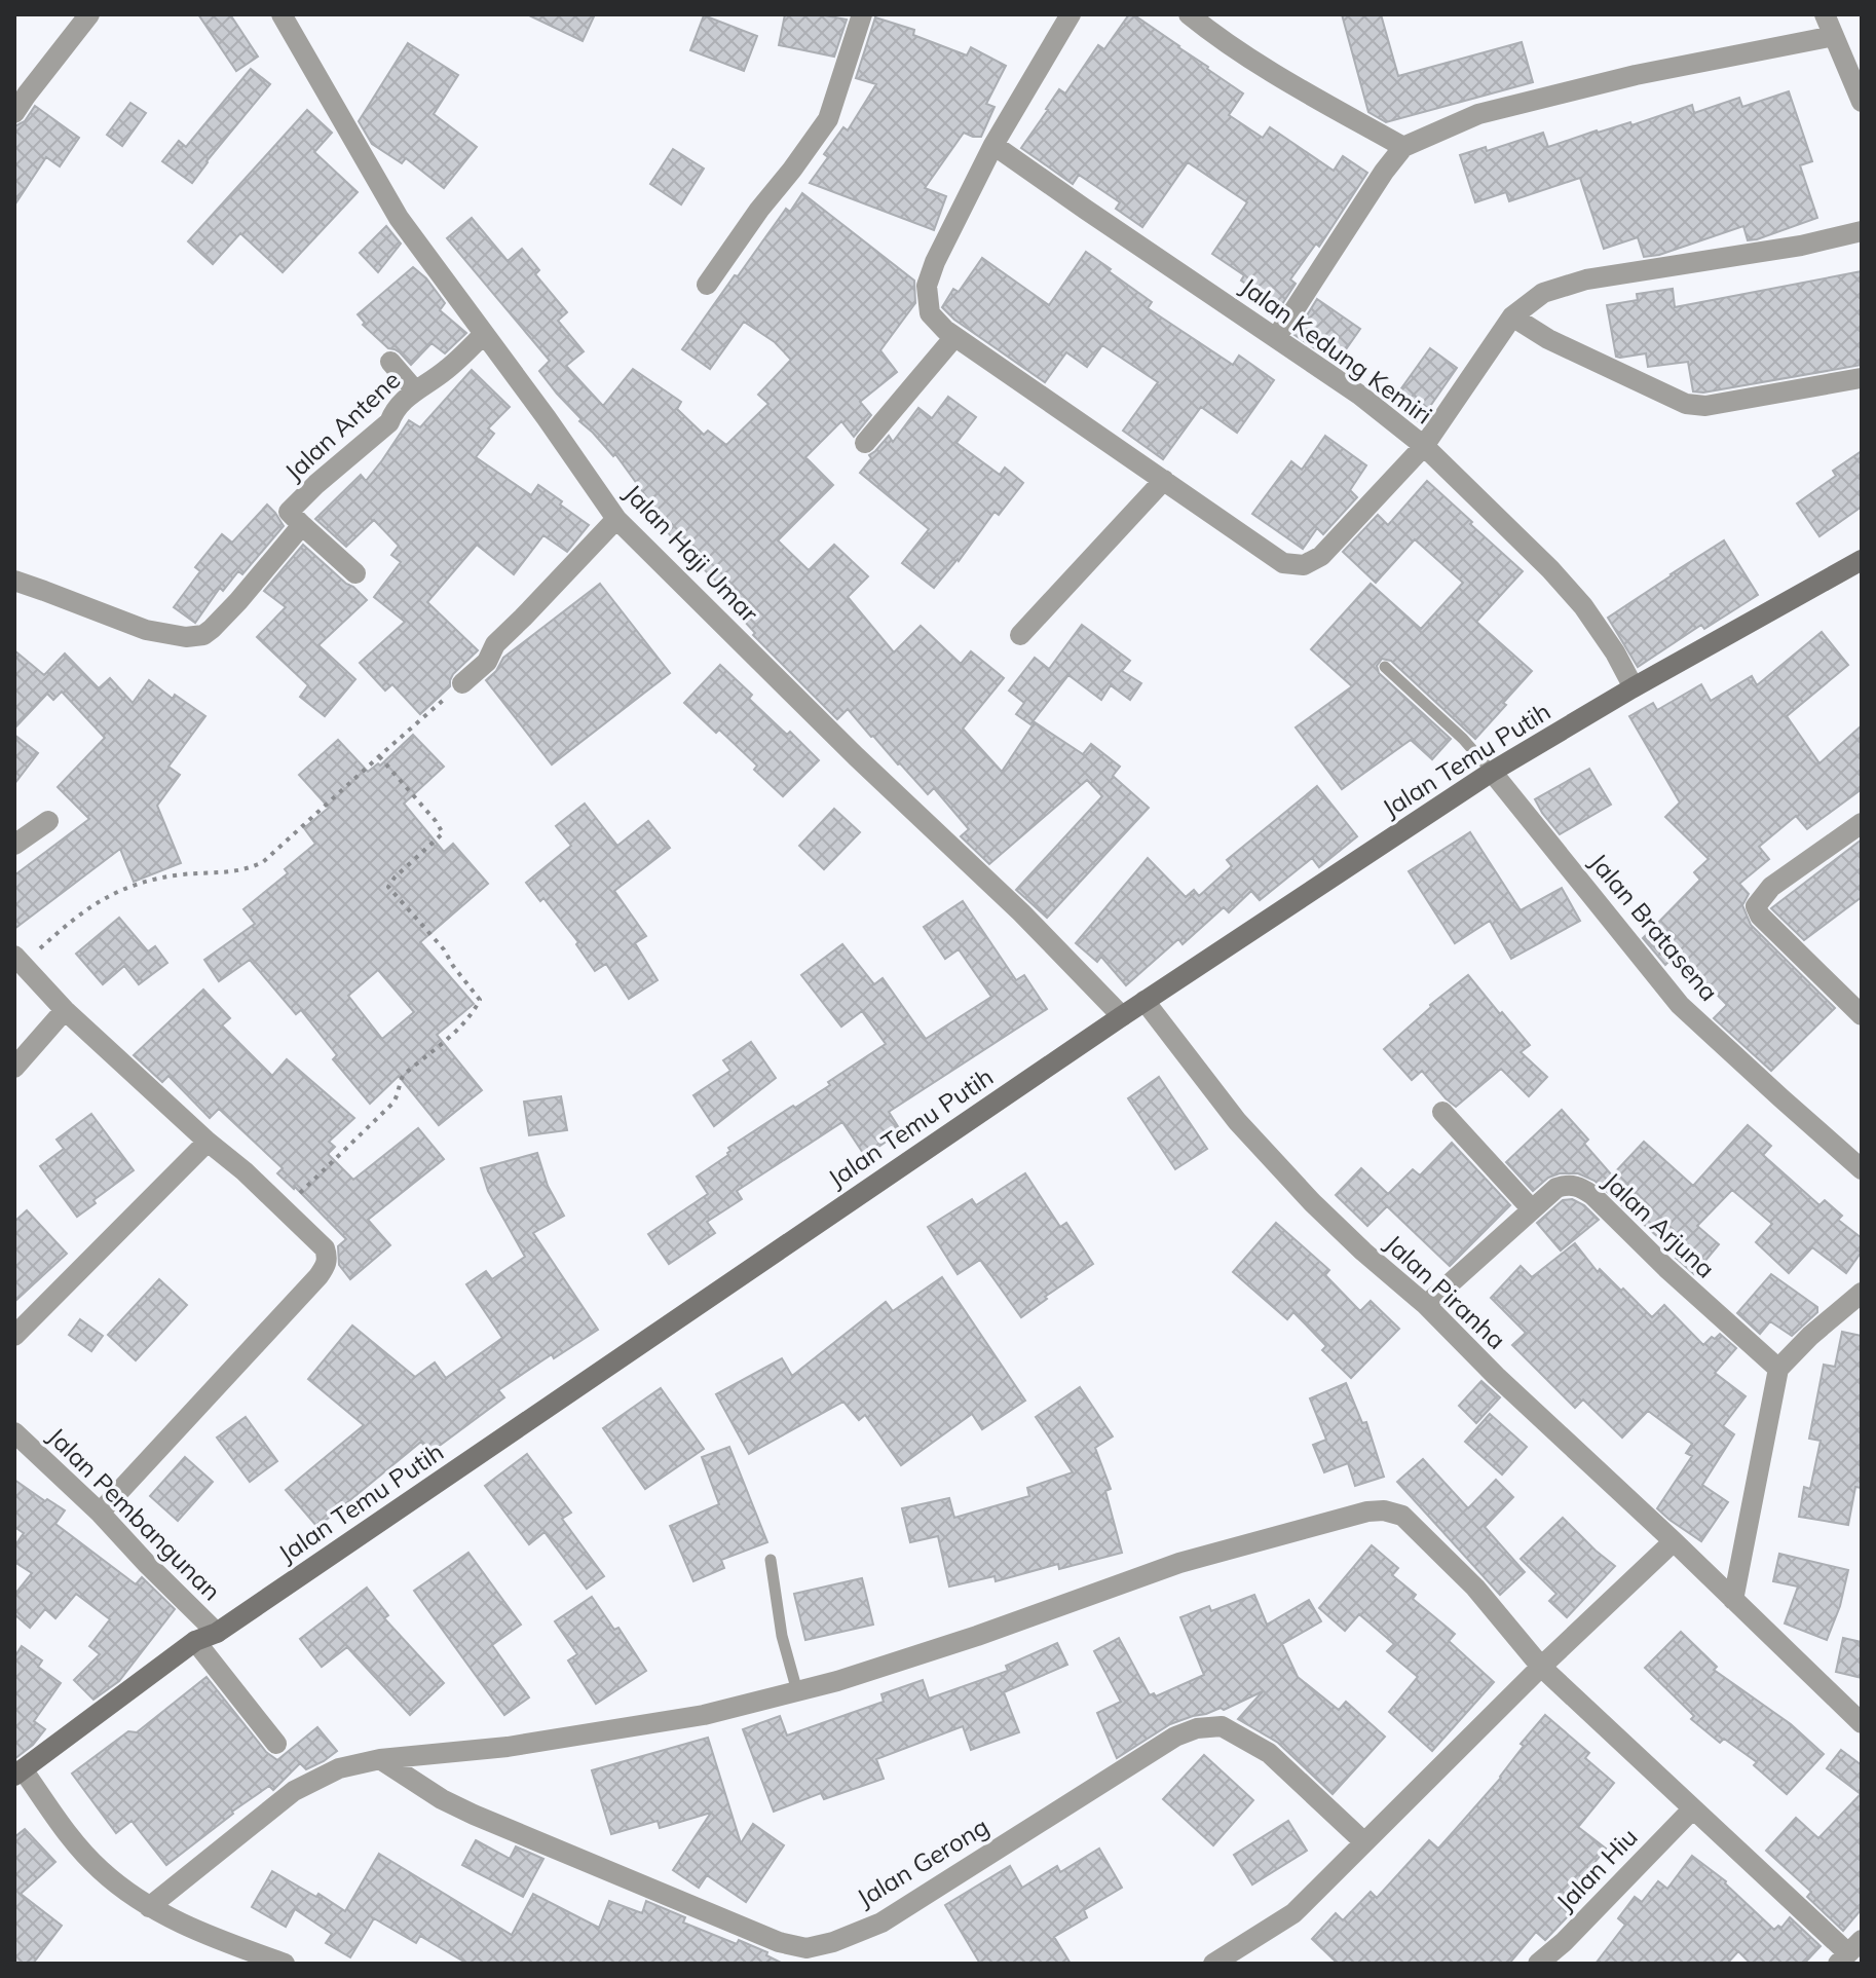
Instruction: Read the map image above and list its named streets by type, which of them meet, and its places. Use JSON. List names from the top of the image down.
{
  "streets": {
    "street": [
      "Jalan Kedung Kemiri",
      "Jalan Antene",
      "Jalan Haji Umar",
      "Jalan Temu Putih",
      "Jalan Bratasena",
      "Jalan Arjuna",
      "Jalan Piranha",
      "Jalan Pembangunan",
      "Jalan Gerong",
      "Jalan Hiu"
    ]
  },
  "crossings": [
    ["Jalan Kedung Kemiri", "Jalan Temu Putih"],
    ["Jalan Antene", "Jalan Haji Umar"],
    ["Jalan Haji Umar", "Jalan Temu Putih"],
    ["Jalan Temu Putih", "Jalan Bratasena"],
    ["Jalan Temu Putih", "Jalan Piranha"],
    ["Jalan Temu Putih", "Jalan Pembangunan"],
    ["Jalan Arjuna", "Jalan Piranha"]
  ]
}
